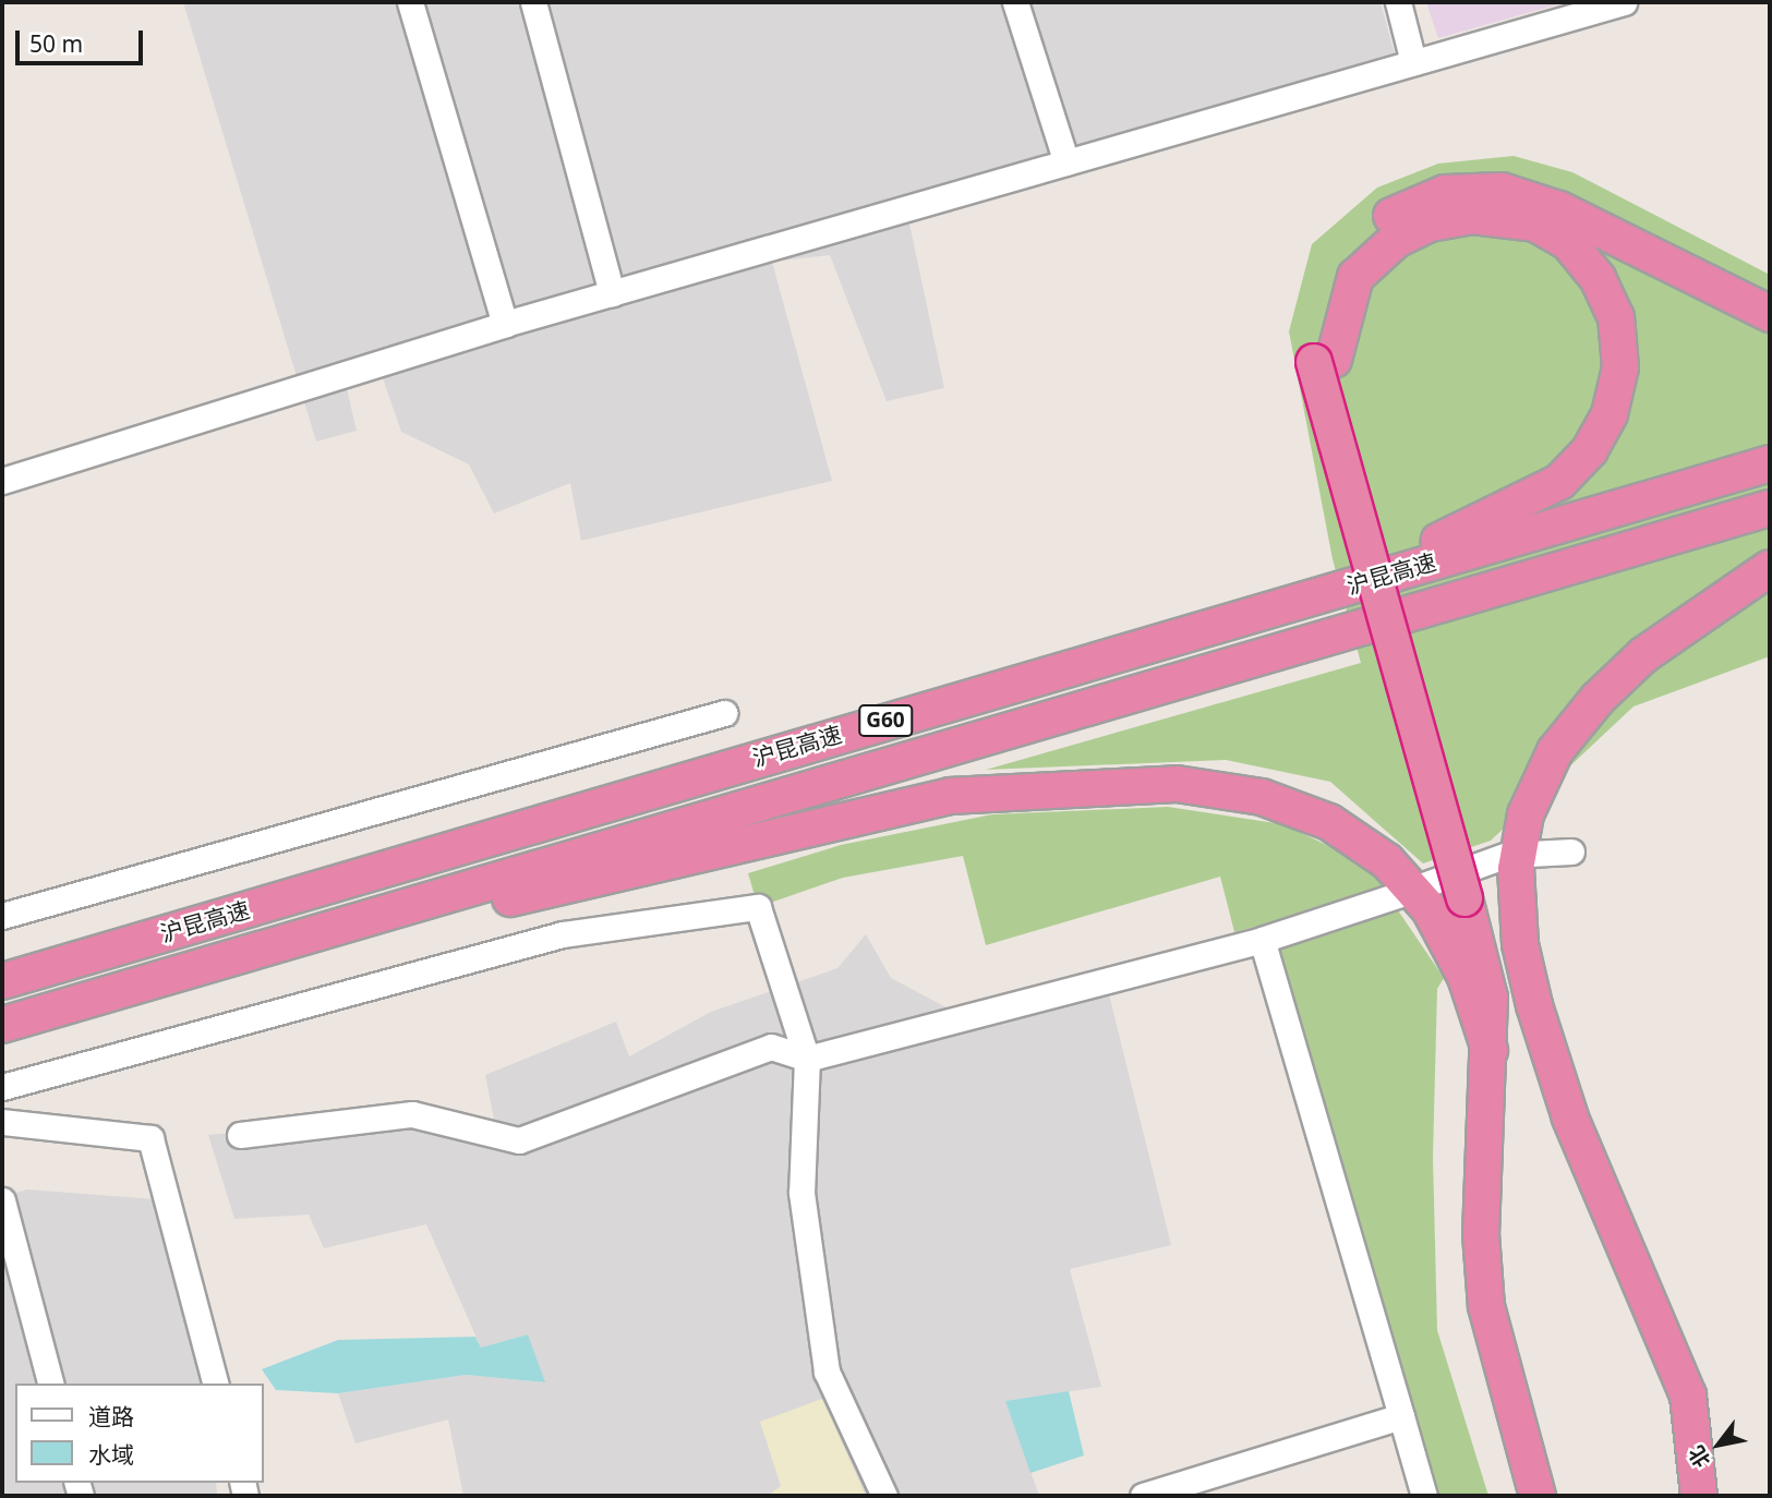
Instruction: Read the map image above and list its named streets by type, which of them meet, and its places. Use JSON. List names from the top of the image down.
{
  "streets": {
    "highway": ["沪昆高速", "G60"]
  },
  "legend": ["道路", "水域"],
  "scale_bar": "50 m",
  "north": "bottom left"
}
